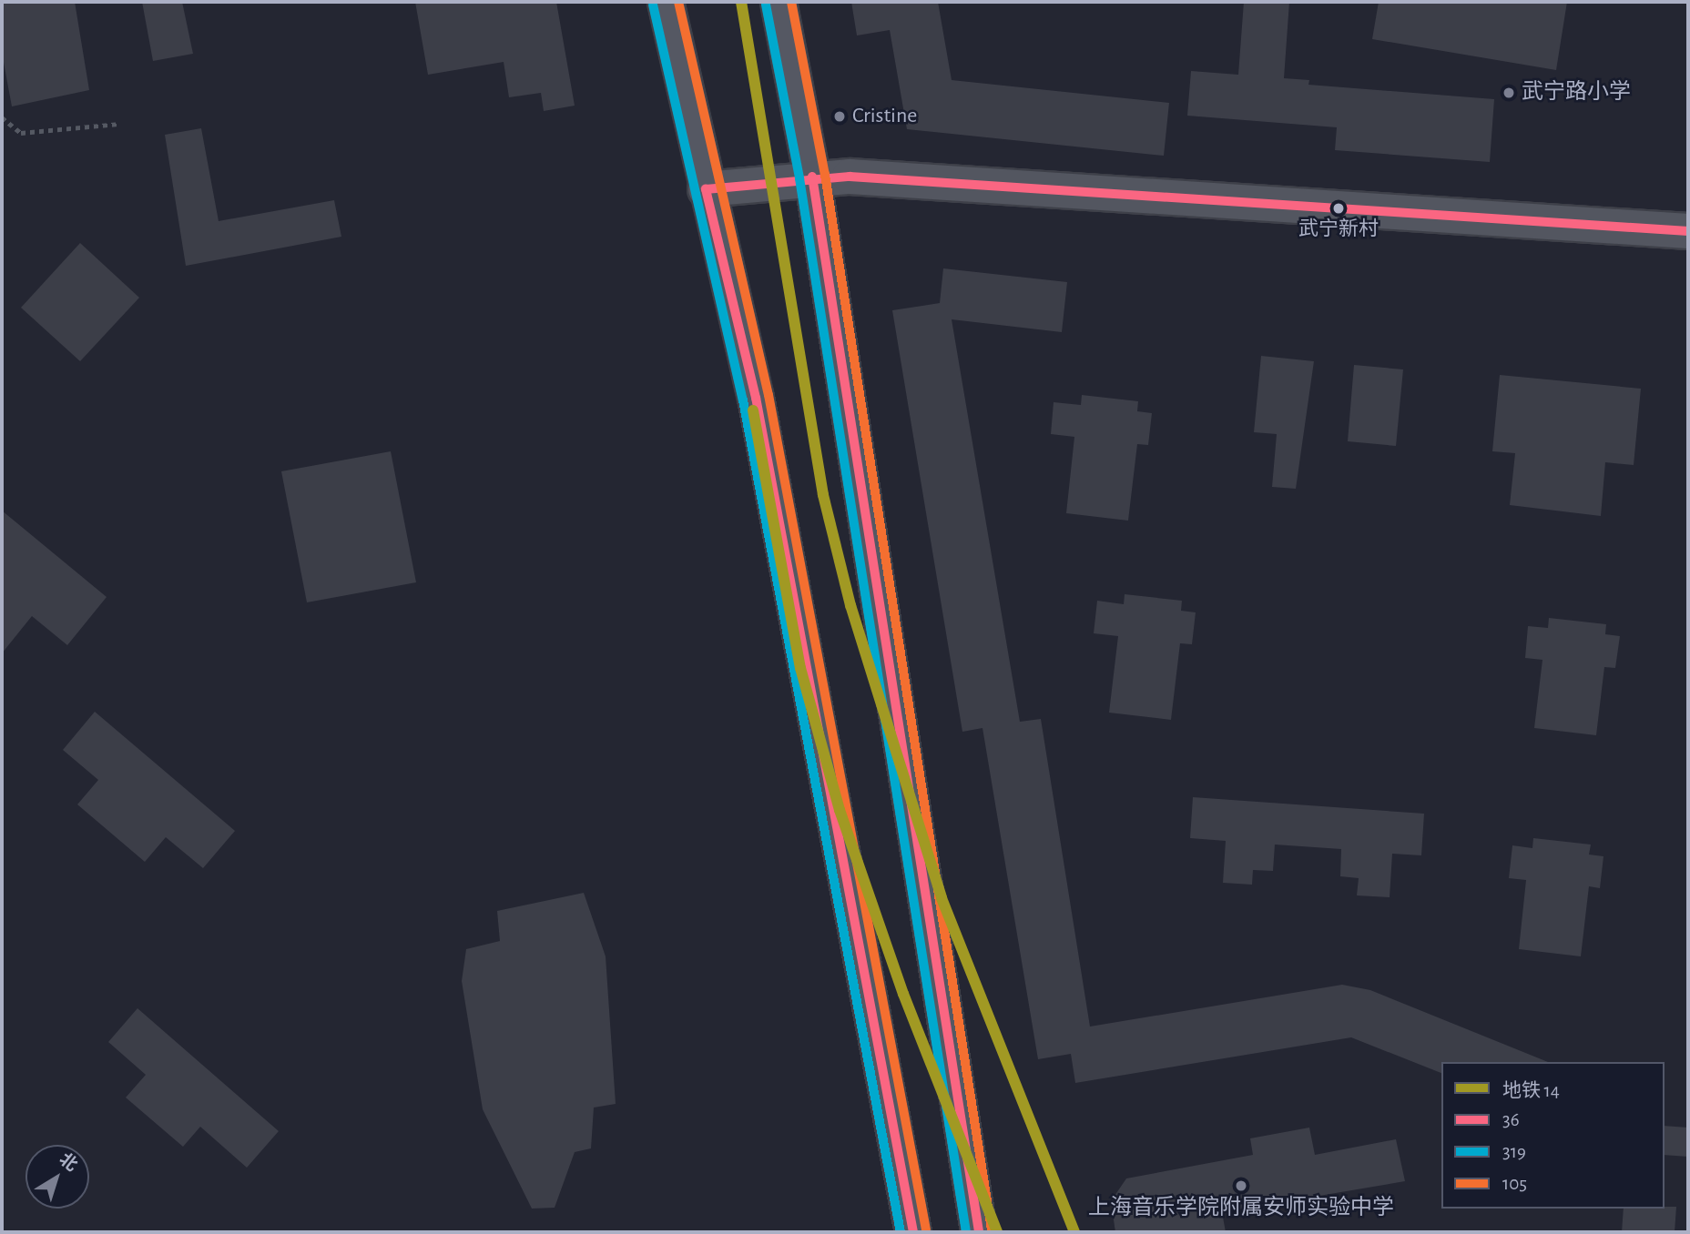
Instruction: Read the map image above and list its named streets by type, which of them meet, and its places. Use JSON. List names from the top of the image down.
{
  "places": [
    "武宁路小学",
    "Cristine",
    "武宁新村",
    "上海音乐学院附属安师实验中学"
  ],
  "lines": [
    "metro line 14",
    "transit line 105",
    "transit line 319",
    "transit line 36"
  ],
  "legend": [
    "地铁 14",
    "36",
    "319",
    "105"
  ],
  "north": "top right"
}
